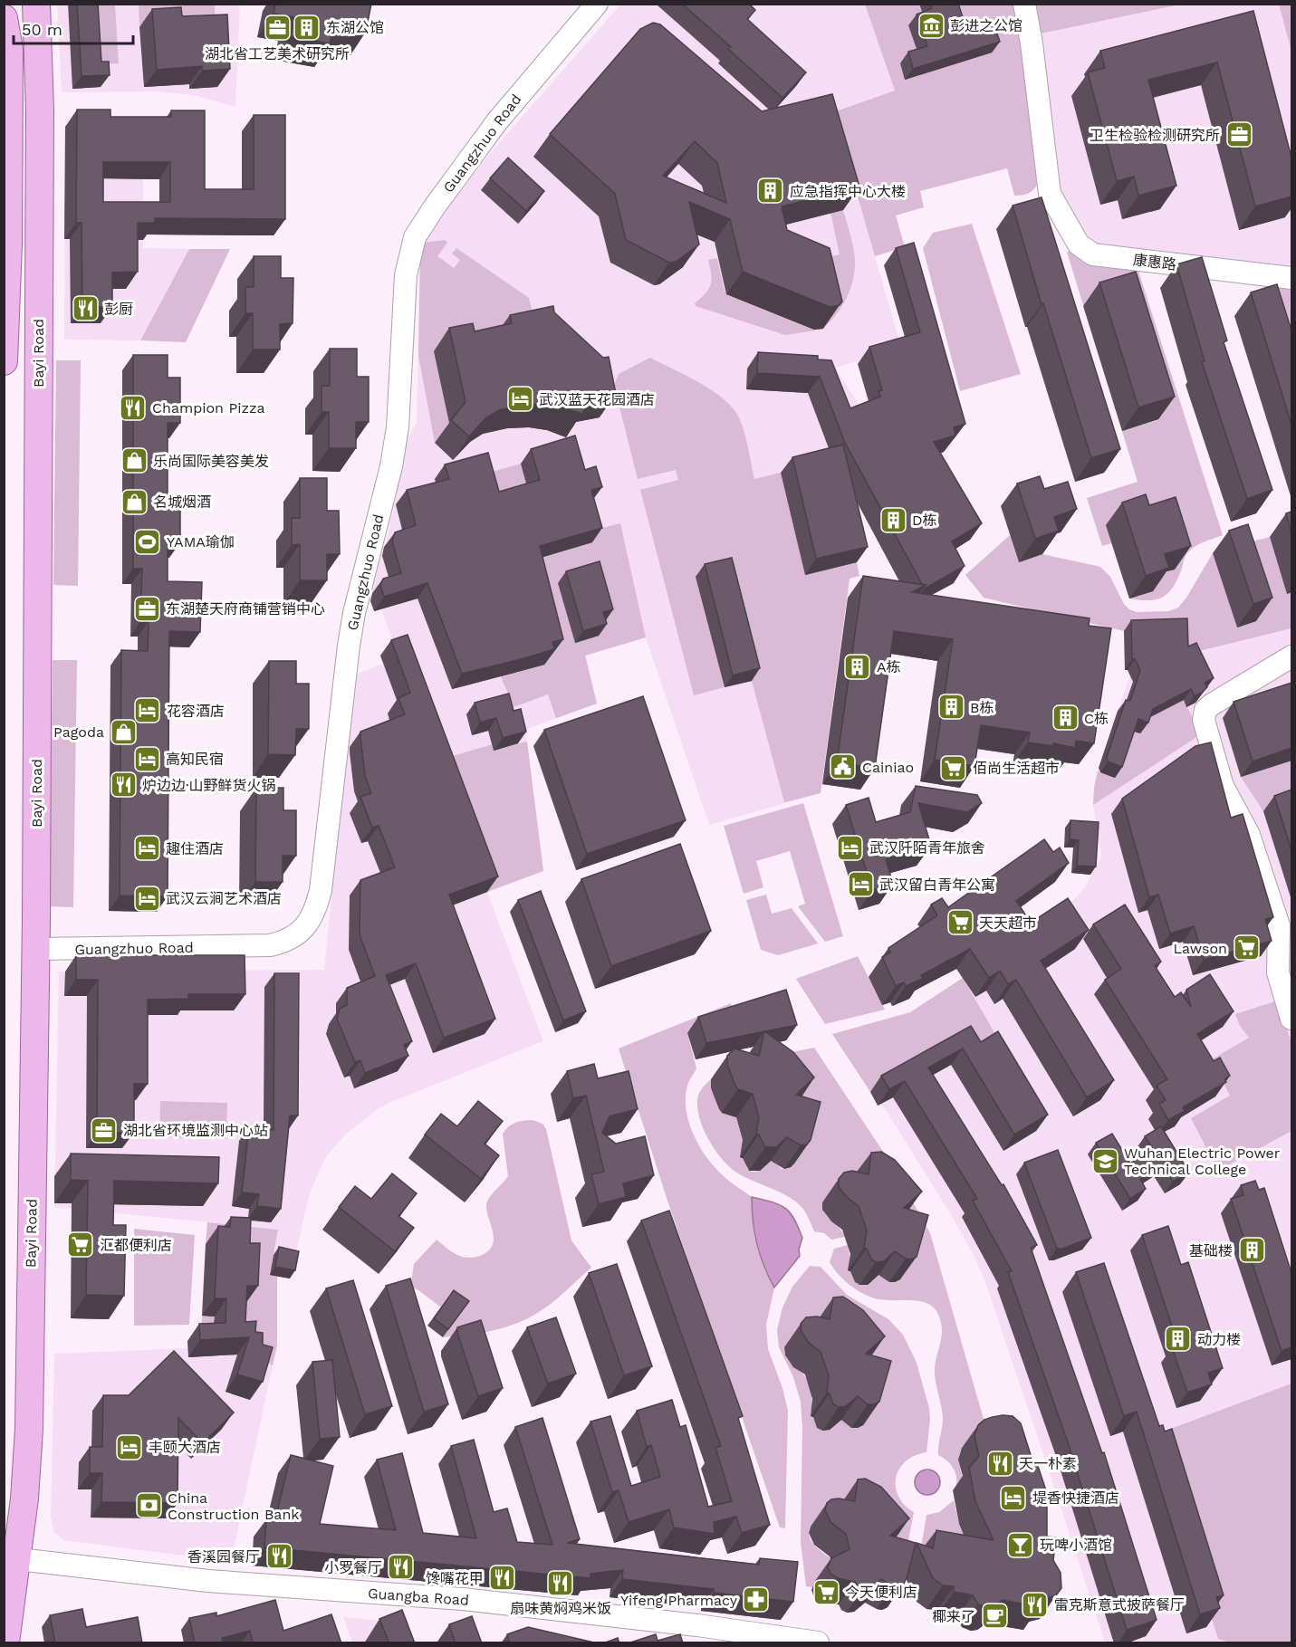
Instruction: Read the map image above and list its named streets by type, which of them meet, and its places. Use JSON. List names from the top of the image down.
{
  "streets": {
    "main road": ["Bayi Road"],
    "street": ["Guangzhuo Road", "康惠路", "Guangba Road"]
  },
  "crossings": [
    ["Guangzhuo Road", "Bayi Road"],
    ["Bayi Road", "Guangba Road"]
  ],
  "places": {
    "museum": ["彭进之公馆"],
    "building": [
      "东湖公馆",
      "应急指挥中心大楼",
      "D栋",
      "A栋",
      "B栋",
      "C栋",
      "基础楼",
      "动力楼"
    ],
    "office": [
      "湖北省工艺美术研究所",
      "卫生检验检测研究所",
      "东湖楚天府商铺营销中心",
      "湖北省环境监测中心站"
    ],
    "restaurant": [
      "彭厨",
      "Champion Pizza",
      "炉边边·山野鲜货火锅",
      "天一朴素",
      "香溪园餐厅",
      "小罗餐厅",
      "馋嘴花甲",
      "扇味黄焖鸡米饭",
      "雷克斯意式披萨餐厅"
    ],
    "hotel": [
      "武汉蓝天花园酒店",
      "花容酒店",
      "高知民宿",
      "武汉阡陌青年旅舍",
      "趣住酒店",
      "武汉留白青年公寓",
      "武汉云涧艺术酒店",
      "丰颐大酒店",
      "堤香快捷酒店"
    ],
    "shop": ["乐尚国际美容美发", "名城烟酒", "Pagoda"],
    "sports": ["YAMA瑜伽"],
    "public building": ["Cainiao"],
    "supermarket": [
      "佰尚生活超市",
      "天天超市",
      "Lawson",
      "汇都便利店",
      "今天便利店"
    ],
    "school or university": ["Wuhan Electric Power Technical College"],
    "bank": ["China Construction Bank"],
    "bar": ["玩啤小酒馆"],
    "pharmacy": ["Yifeng Pharmacy"],
    "cafe": ["椰来了"]
  },
  "scale_bar": "50 m"
}
